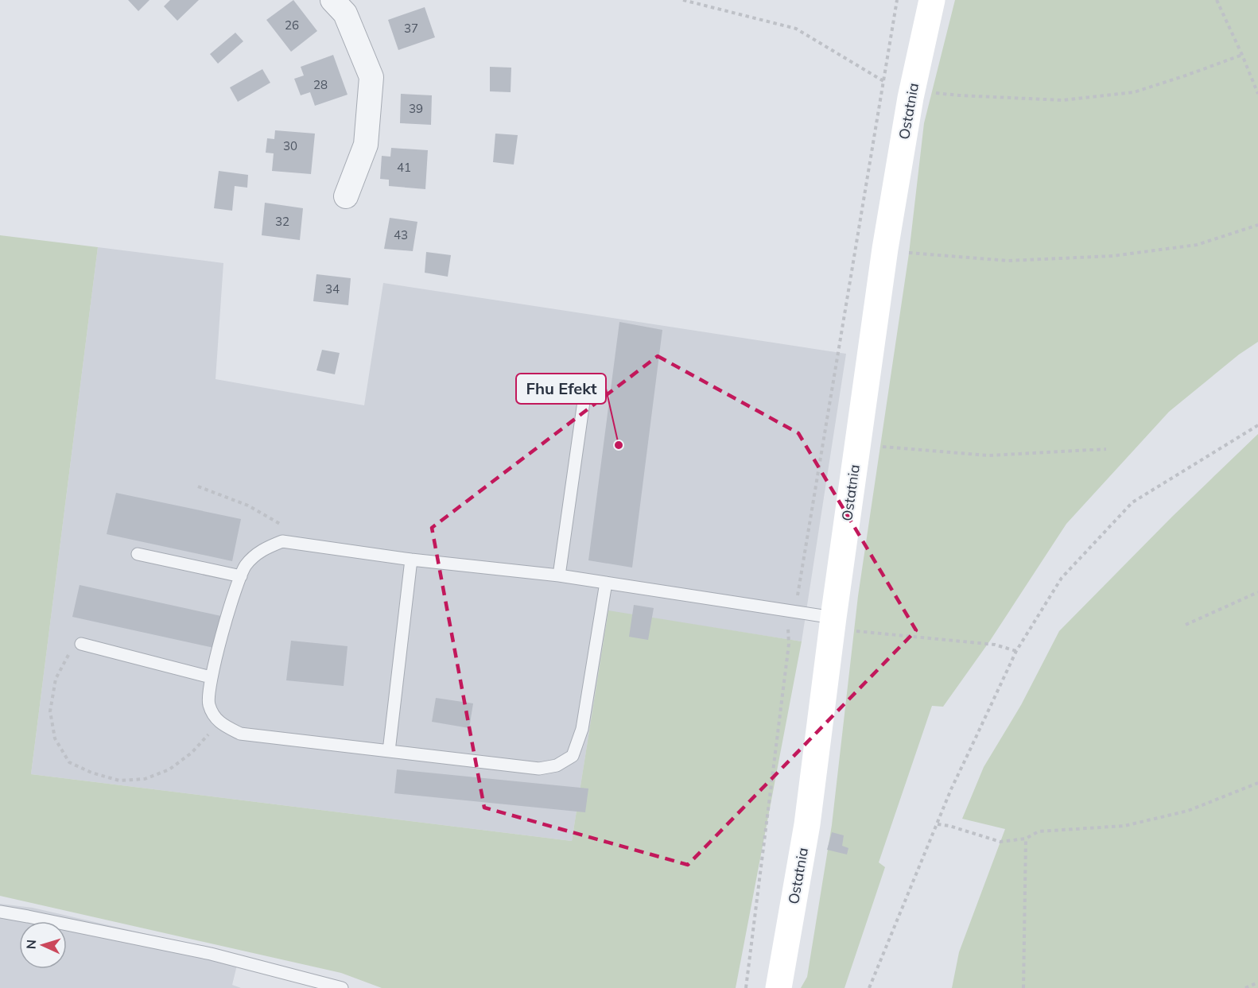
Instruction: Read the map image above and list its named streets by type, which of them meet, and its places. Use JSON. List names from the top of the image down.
{
  "streets": {
    "street": ["Ostatnia"]
  },
  "places": ["Fhu Efekt"],
  "house_numbers": [
    "26",
    "37",
    "28",
    "39",
    "30",
    "41",
    "32",
    "43",
    "34"
  ],
  "north": "left"
}
